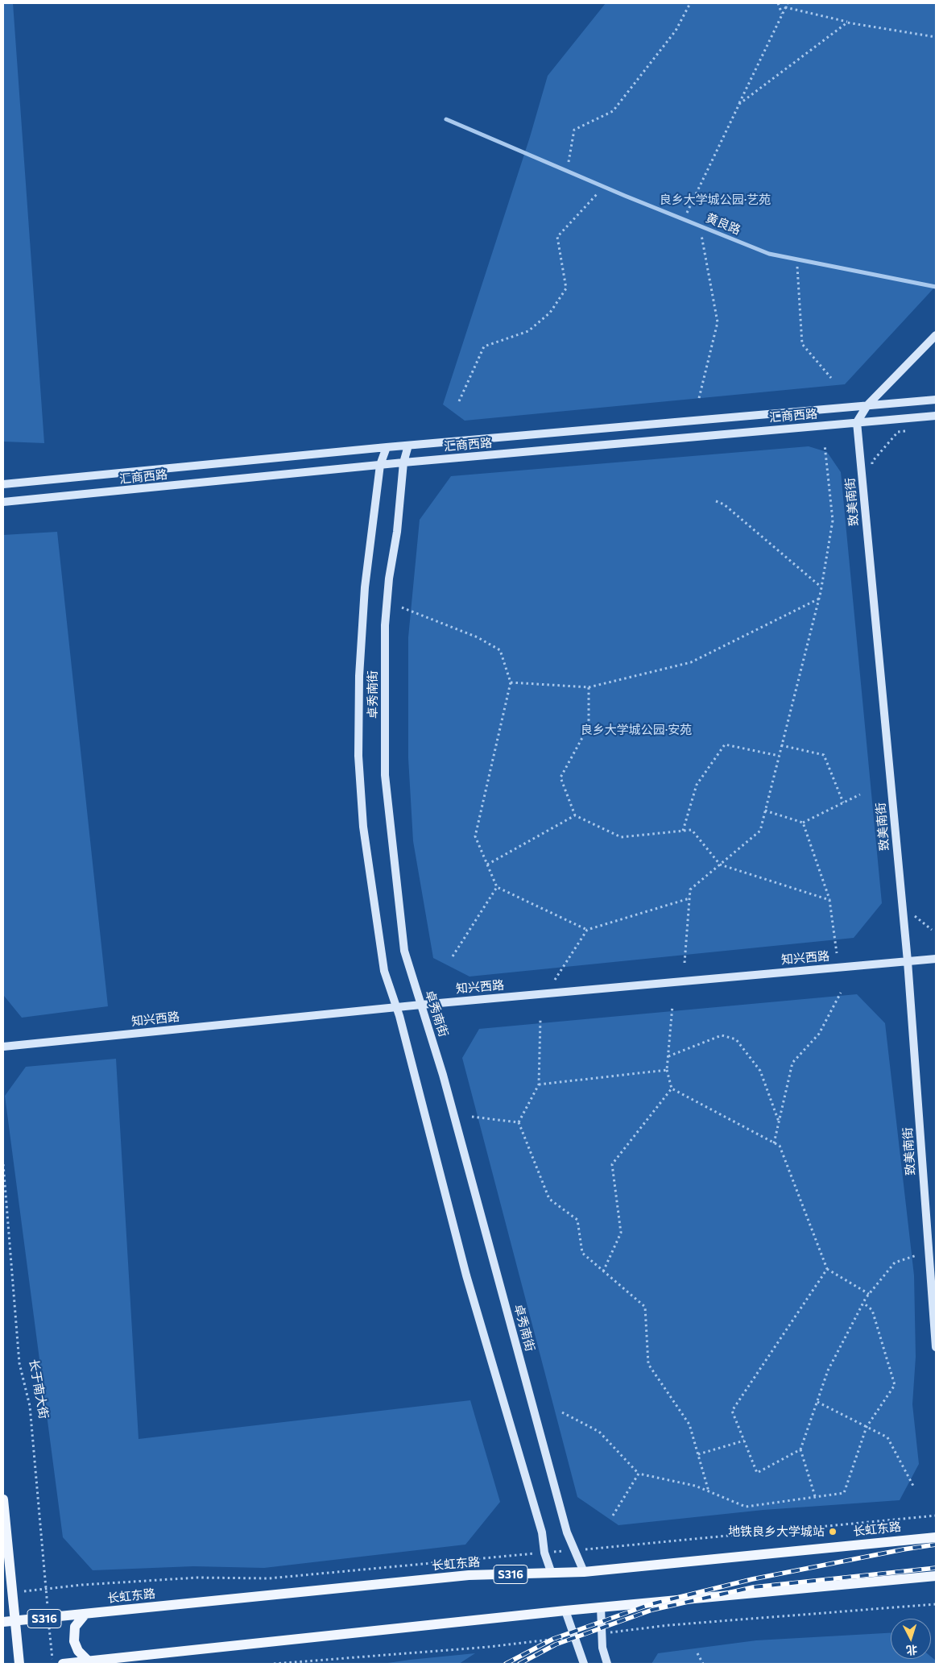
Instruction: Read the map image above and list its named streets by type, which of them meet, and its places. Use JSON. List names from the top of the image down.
{
  "streets": {
    "main road": ["长虹东路", "S316"],
    "street": [
      "黄良路",
      "汇商西路",
      "致美南街",
      "卓秀南街",
      "知兴西路"
    ],
    "path": ["长于南大街"]
  },
  "crossings": [
    ["汇商西路", "致美南街"],
    ["汇商西路", "卓秀南街"],
    ["致美南街", "知兴西路"],
    ["卓秀南街", "知兴西路"],
    ["卓秀南街", "长虹东路"],
    ["长于南大街", "长虹东路"]
  ],
  "parks": ["良乡大学城公园·艺苑", "良乡大学城公园·安苑"],
  "places": ["地铁良乡大学城站"],
  "north": "bottom"
}
